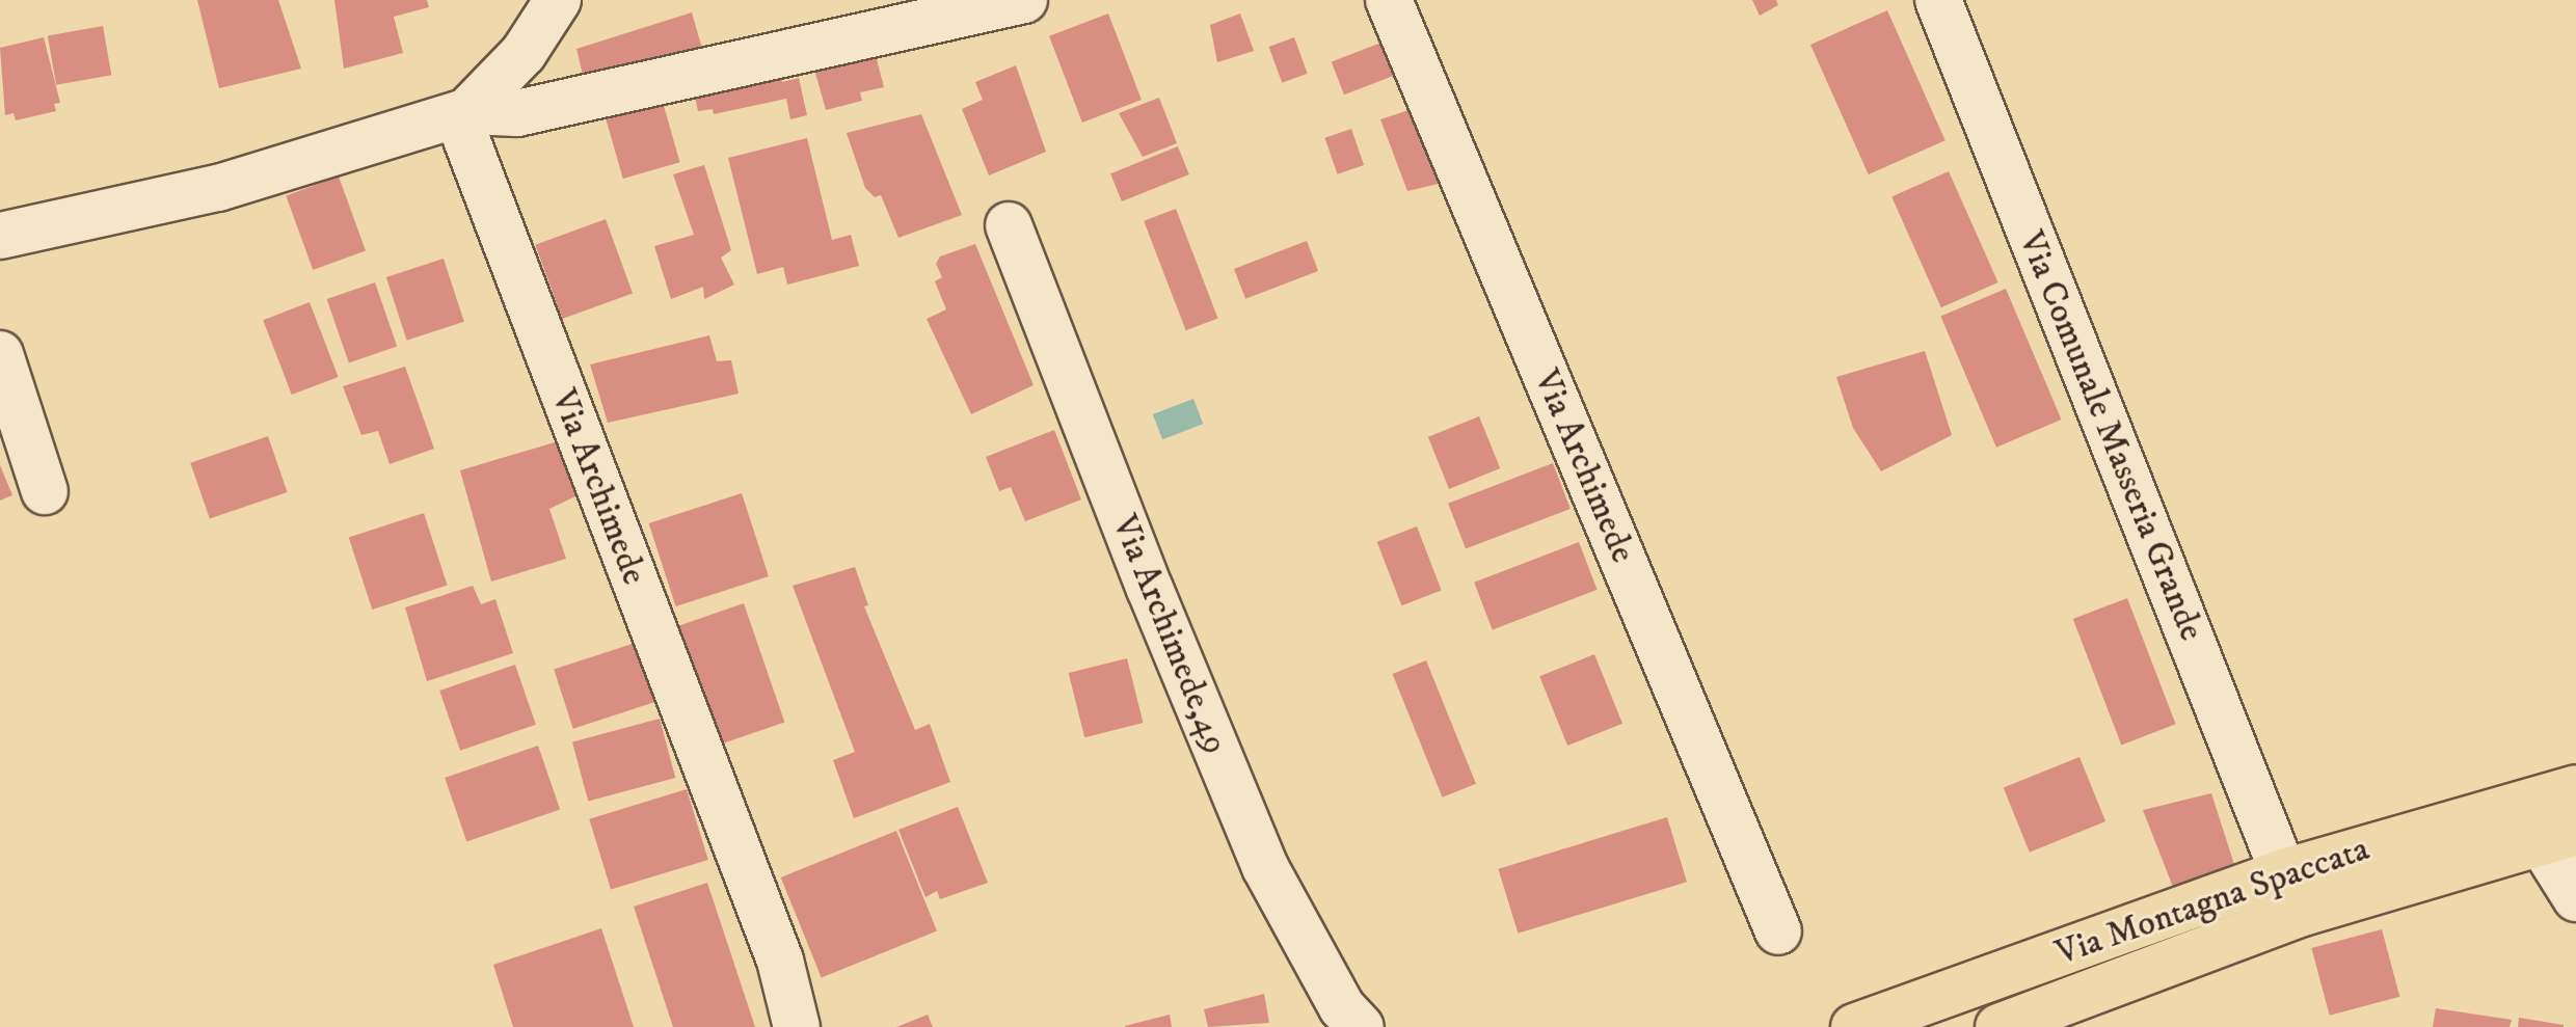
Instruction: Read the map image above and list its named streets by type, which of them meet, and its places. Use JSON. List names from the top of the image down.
{
  "streets": {
    "main road": ["Via Montagna Spaccata"],
    "street": ["Via Comunale Masseria Grande", "Via Archimede", "Via Archimede,49"]
  },
  "crossings": [
    ["Via Comunale Masseria Grande", "Via Montagna Spaccata"]
  ]
}
